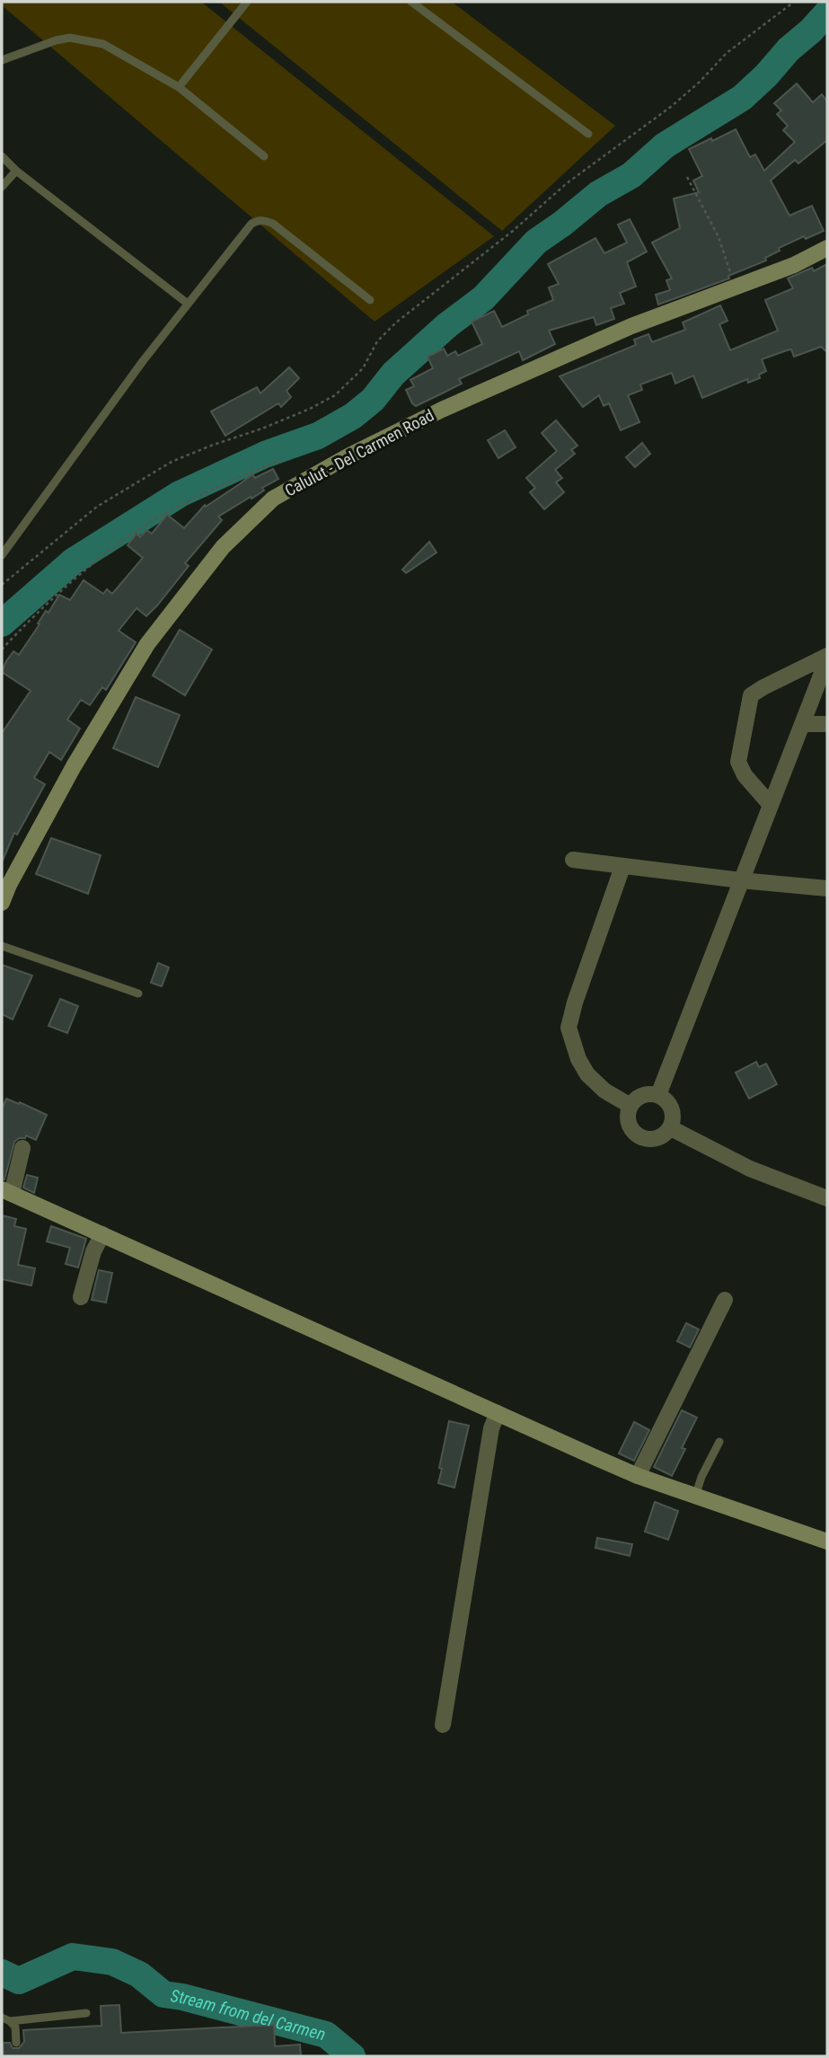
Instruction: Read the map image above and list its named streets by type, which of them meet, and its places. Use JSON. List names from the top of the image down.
{
  "streets": {
    "main road": ["Calulut - Del Carmen Road"]
  },
  "water": ["Stream from del Carmen"]
}
